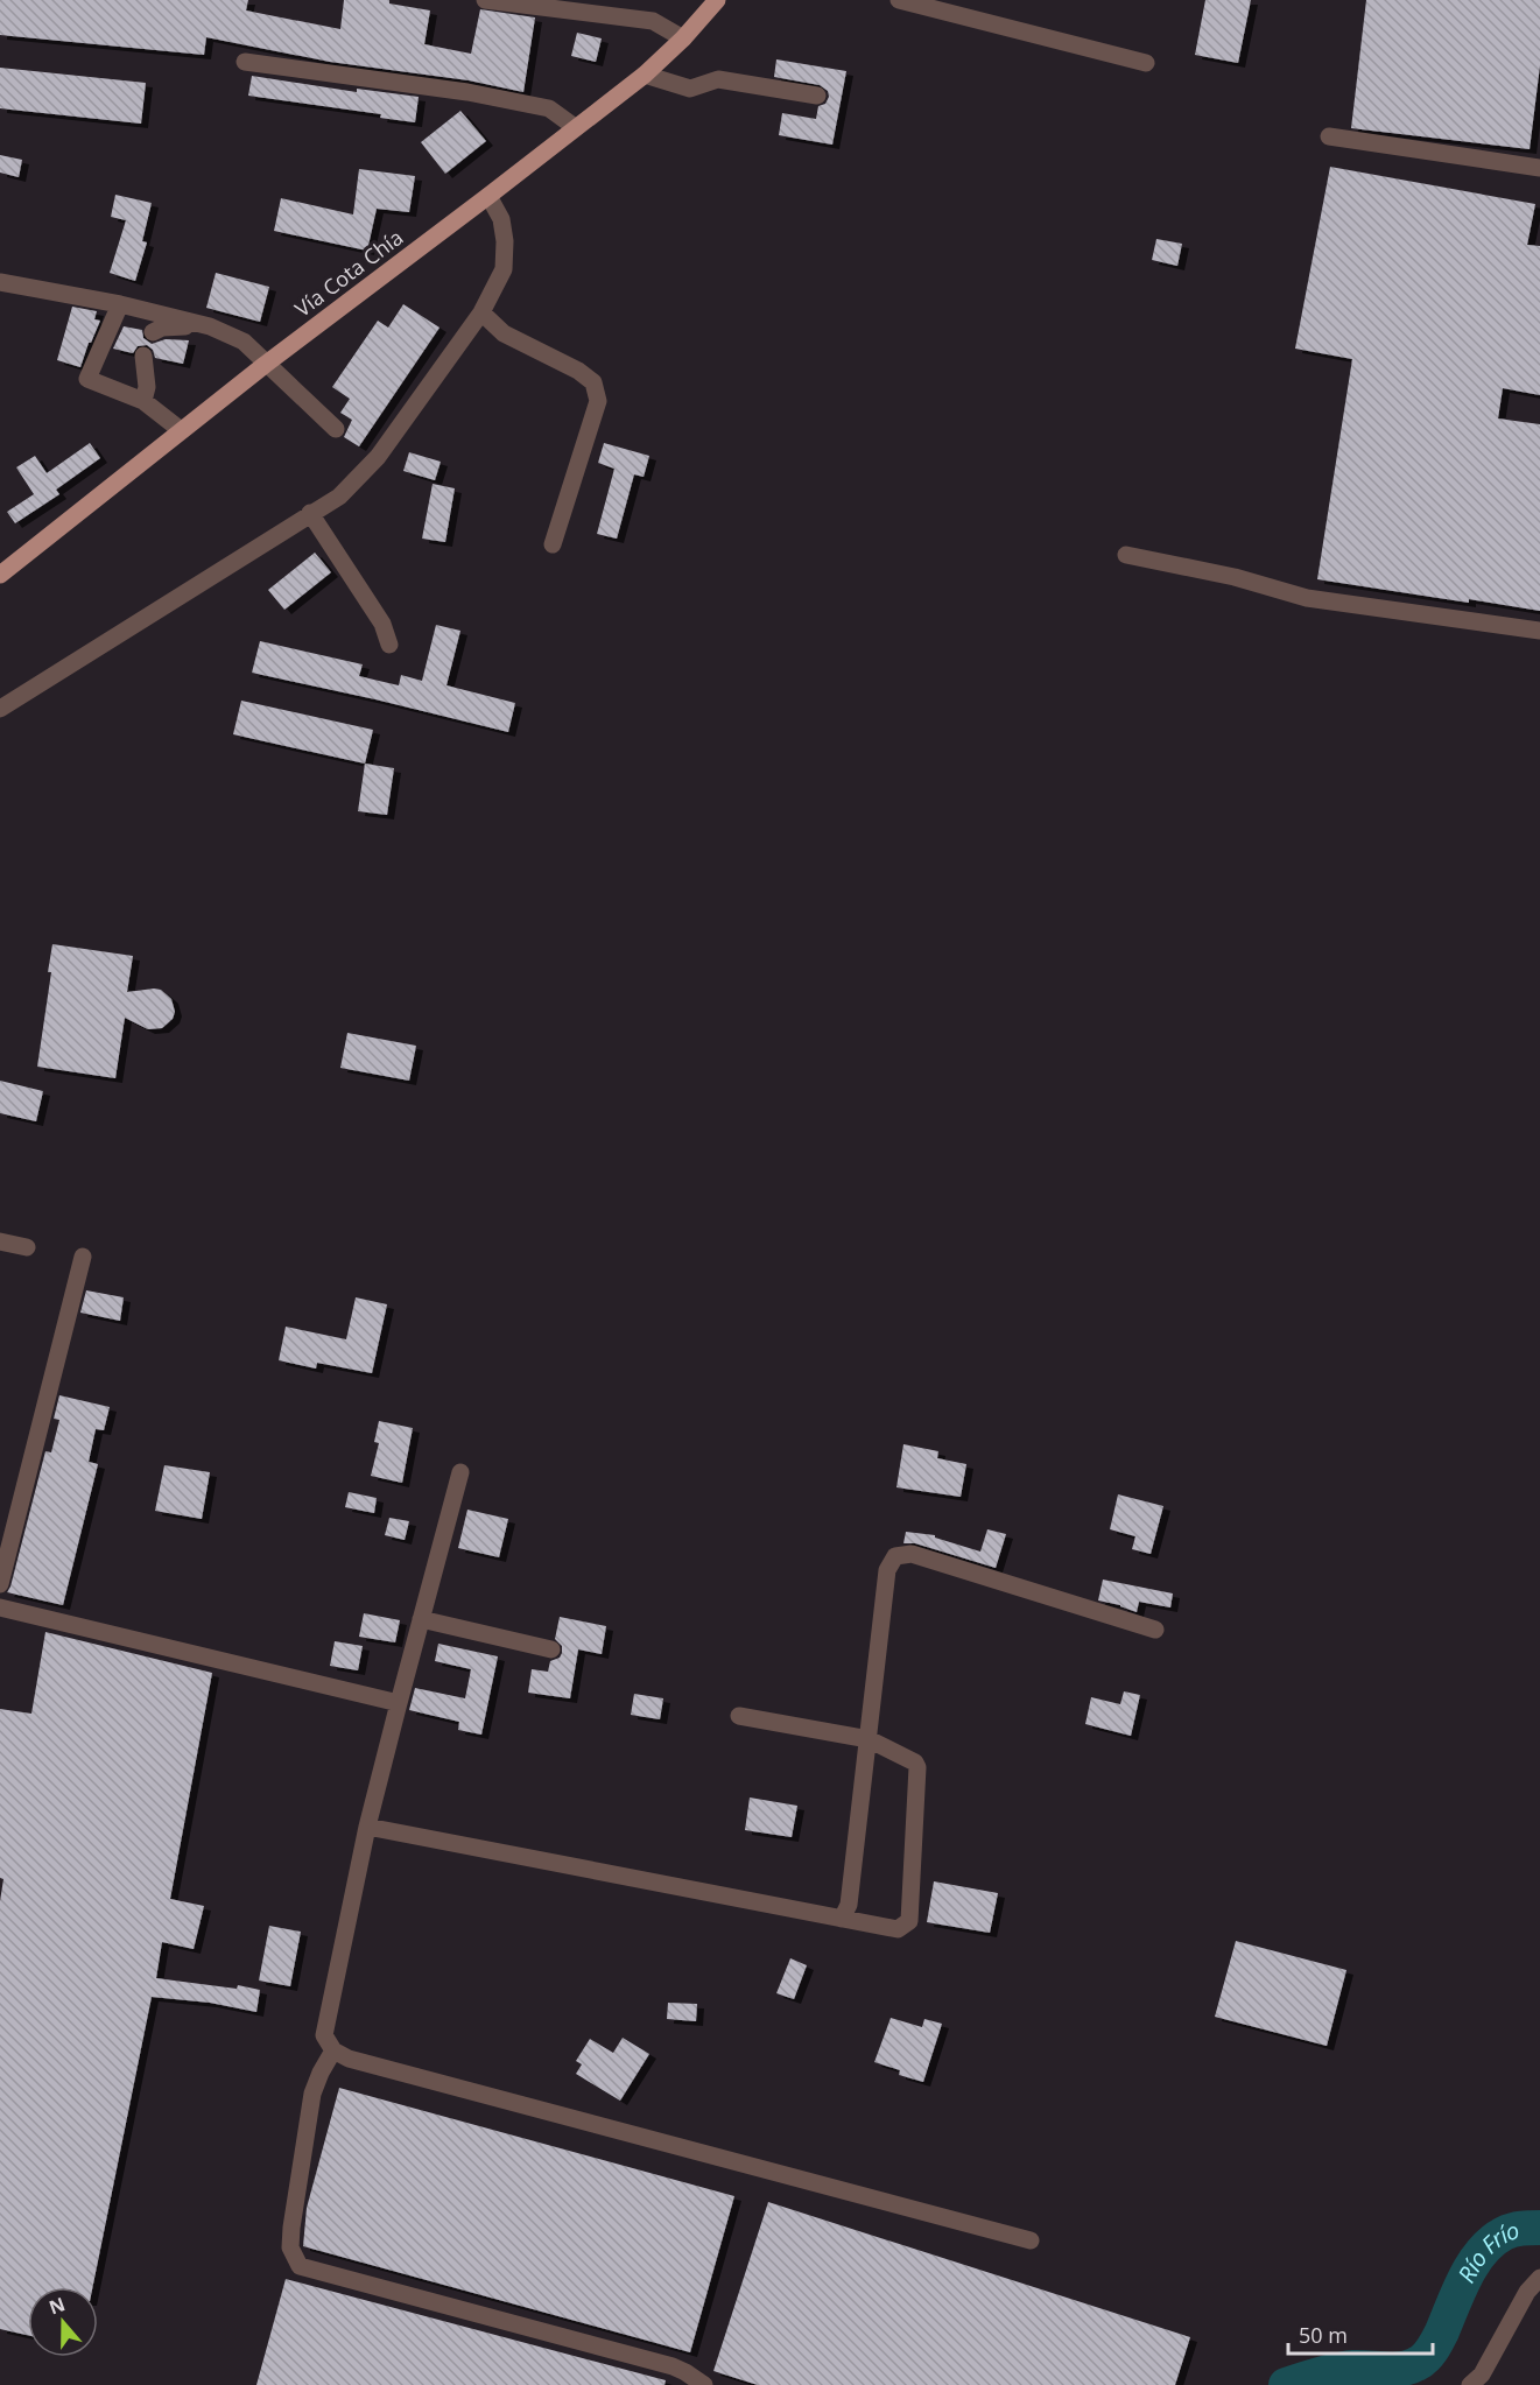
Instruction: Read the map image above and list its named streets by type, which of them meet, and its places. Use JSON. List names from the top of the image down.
{
  "streets": {
    "main road": ["Vía Cota Chía"]
  },
  "water": ["Río Frío"],
  "scale_bar": "50 m",
  "north": "top"
}
